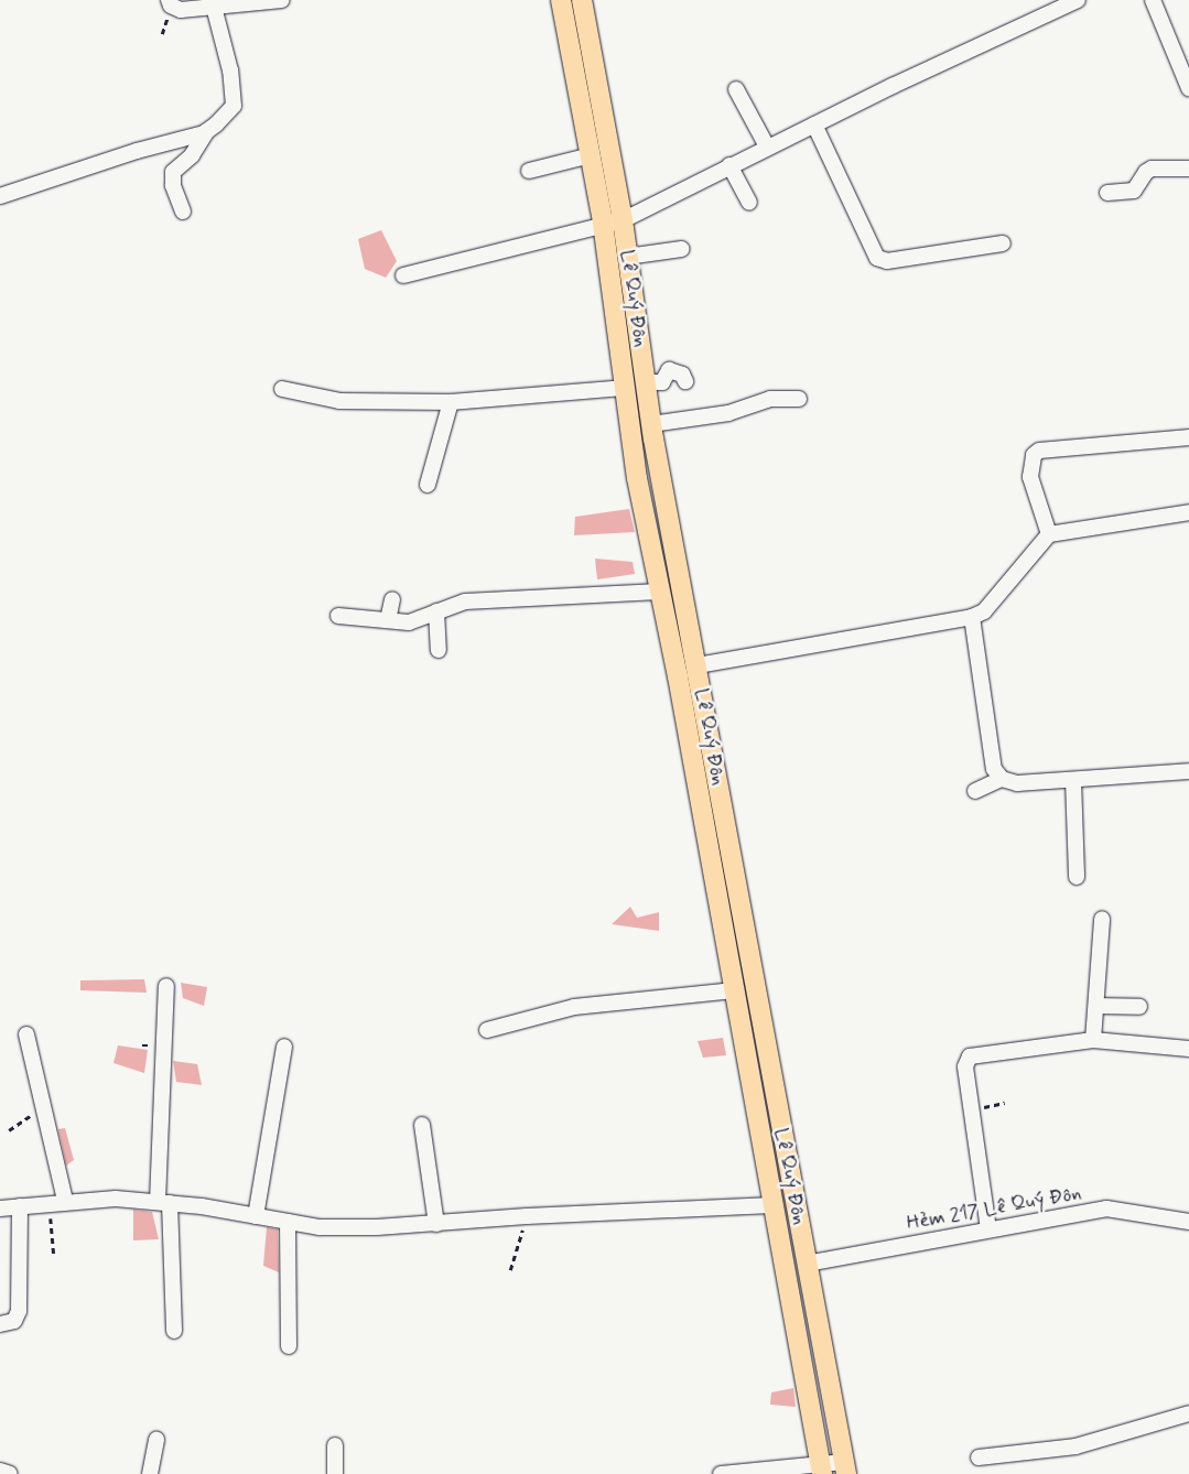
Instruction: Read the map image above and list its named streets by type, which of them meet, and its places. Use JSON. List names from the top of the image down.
{
  "streets": {
    "main road": ["Lê Quý Đôn"],
    "street": ["Hẻm 217 Lê Quý Đôn"]
  },
  "crossings": [
    ["Lê Quý Đôn", "Hẻm 217 Lê Quý Đôn"]
  ]
}
